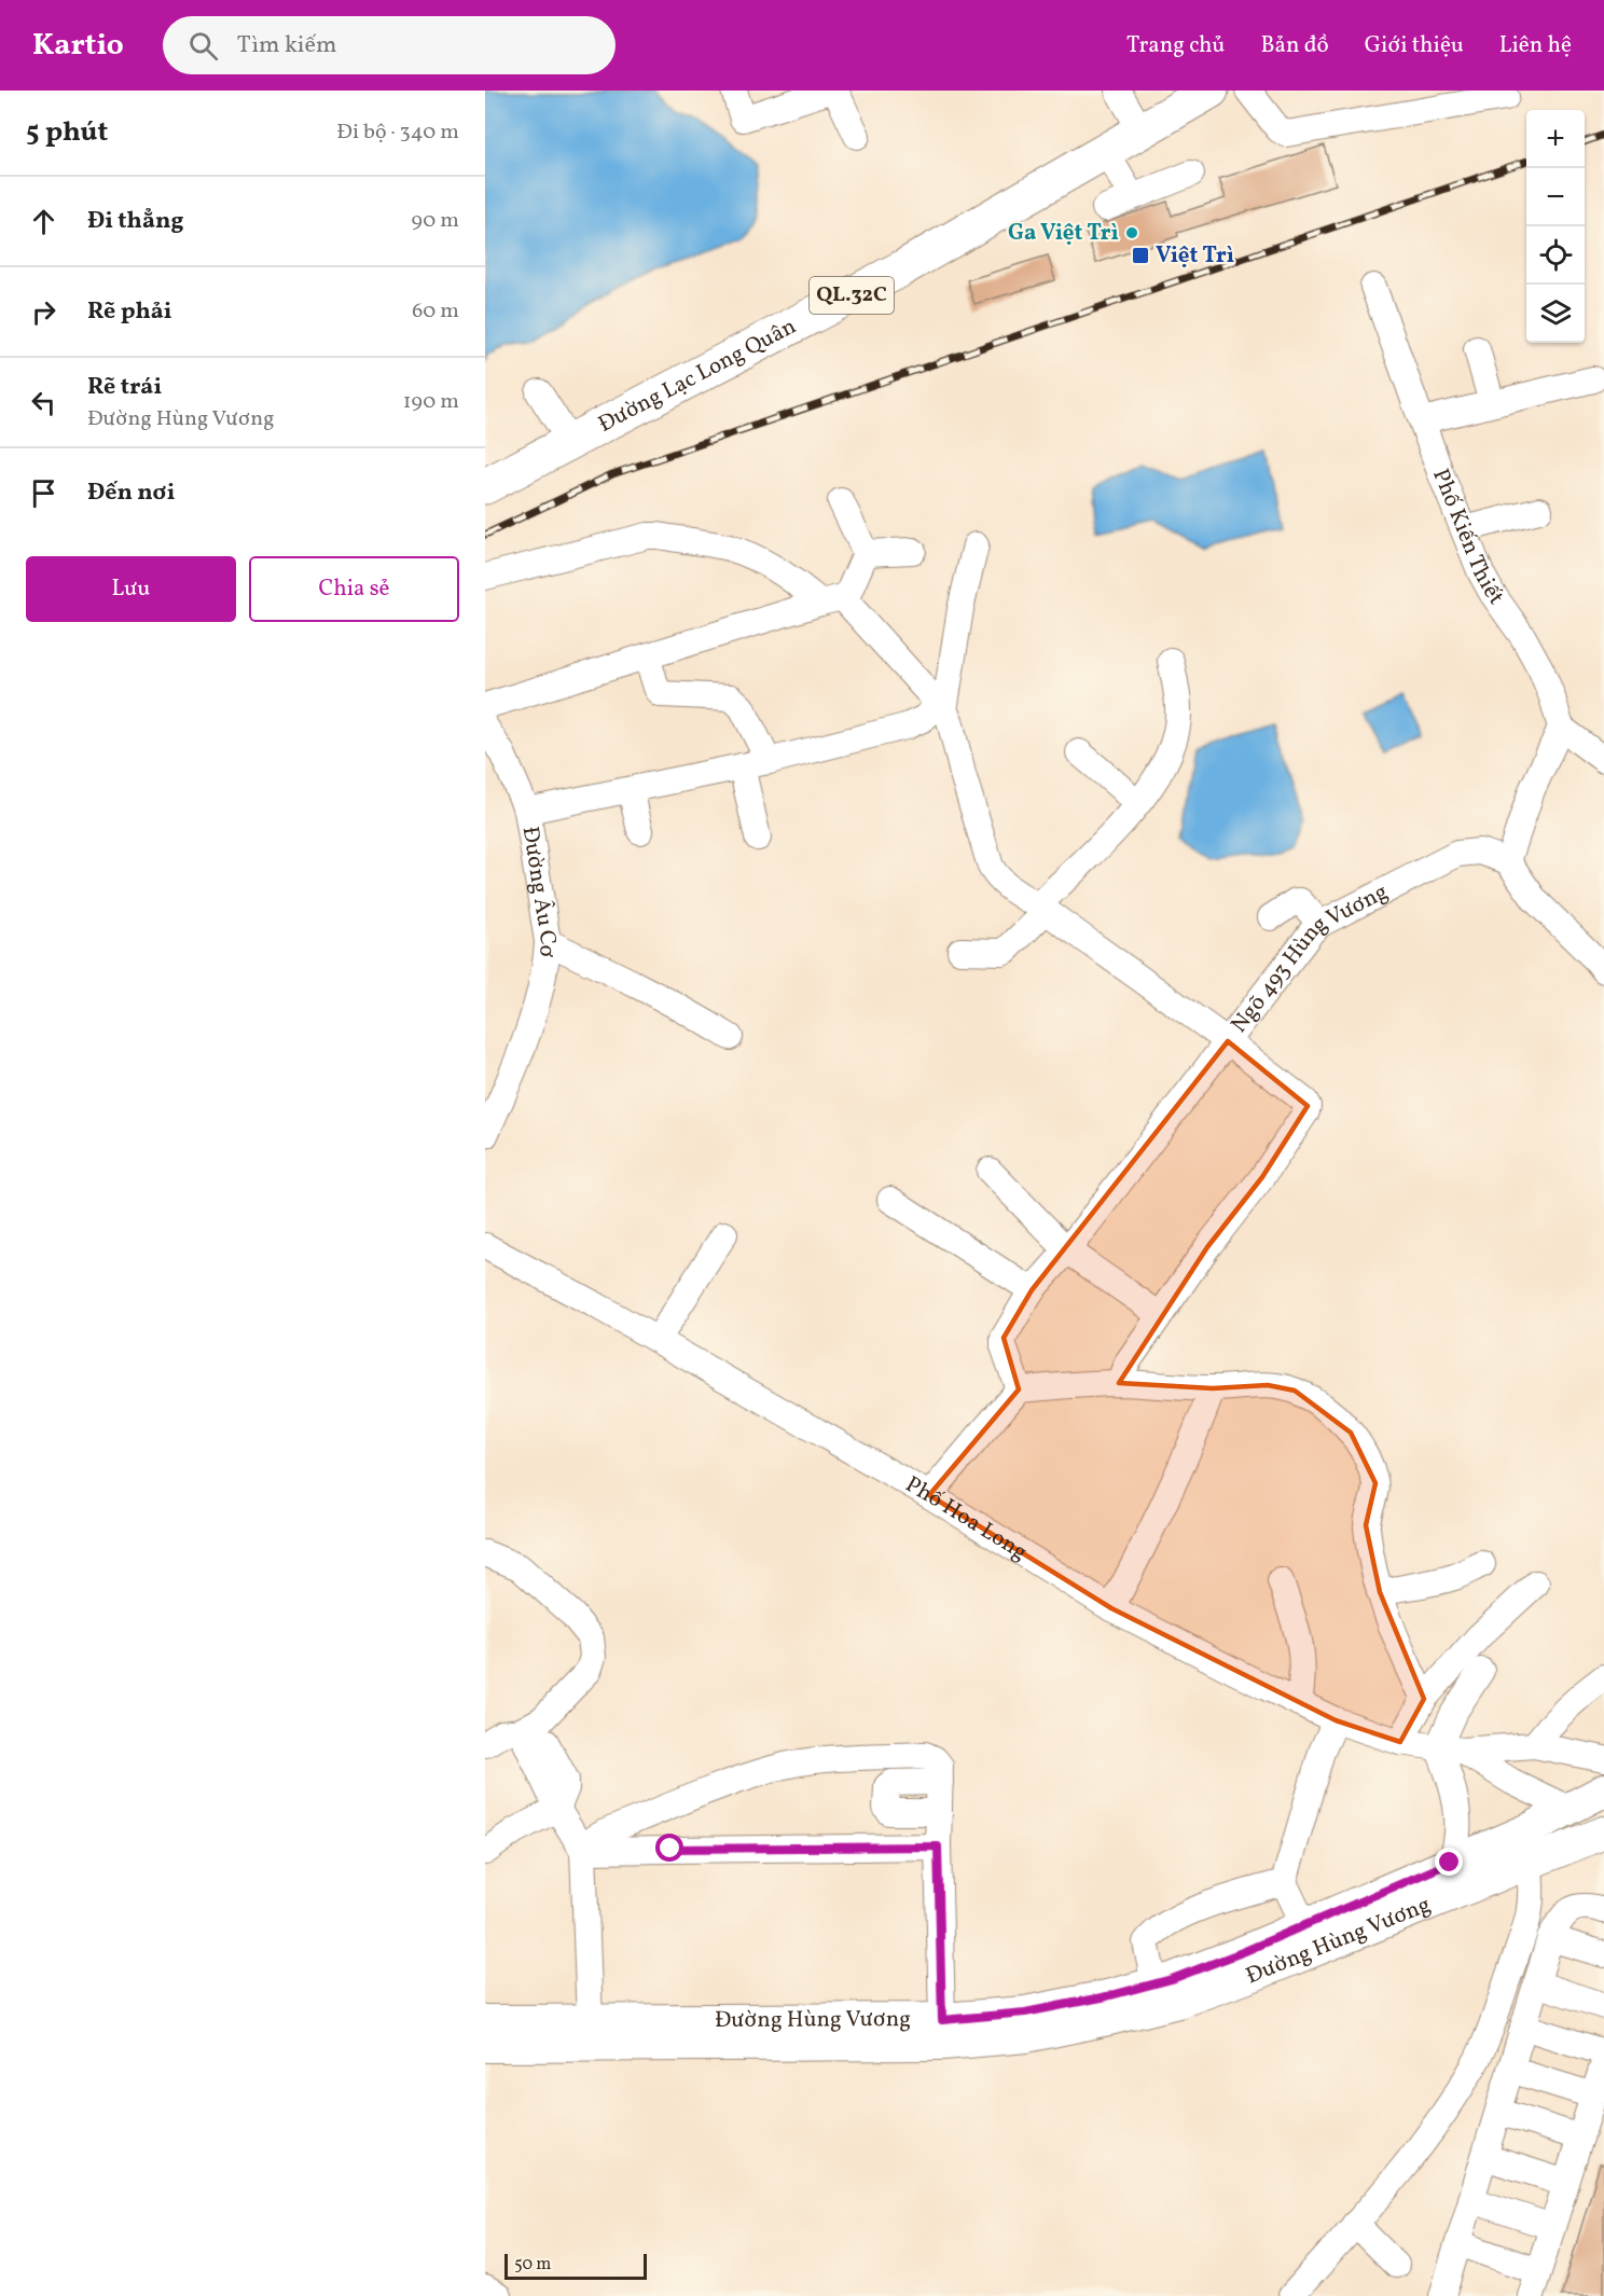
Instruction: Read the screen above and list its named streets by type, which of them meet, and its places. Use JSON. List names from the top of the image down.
{
  "streets": {
    "highway": ["QL.32C", "Đường Lạc Long Quân"],
    "main road": ["Đường Hùng Vương"],
    "street": [
      "Phố Kiến Thiết",
      "Đường Âu Cơ",
      "Ngõ 493 Hùng Vương",
      "Phố Hoa Long"
    ]
  },
  "crossings": [
    ["Phố Hoa Long", "Đường Hùng Vương"]
  ],
  "places": {
    "other": ["Ga Việt Trì"],
    "transit": ["Việt Trì"]
  },
  "scale_bar": "50 m",
  "page": {
    "header": "Kartio",
    "search": "Tìm kiếm",
    "nav": [
      "Trang chủ",
      "Bản đồ",
      "Giới thiệu",
      "Liên hệ"
    ],
    "heading": ["5 phút", "Đi bộ · 340 m"],
    "map_buttons": ["+", "−"],
    "list": [
      ["Đi thẳng", "90 m"],
      ["Rẽ phải", "60 m"],
      ["Rẽ trái", "Đường Hùng Vương", "190 m"],
      "Đến nơi"
    ],
    "buttons": ["Lưu", "Chia sẻ"],
    "scale": "50 m"
  }
}
